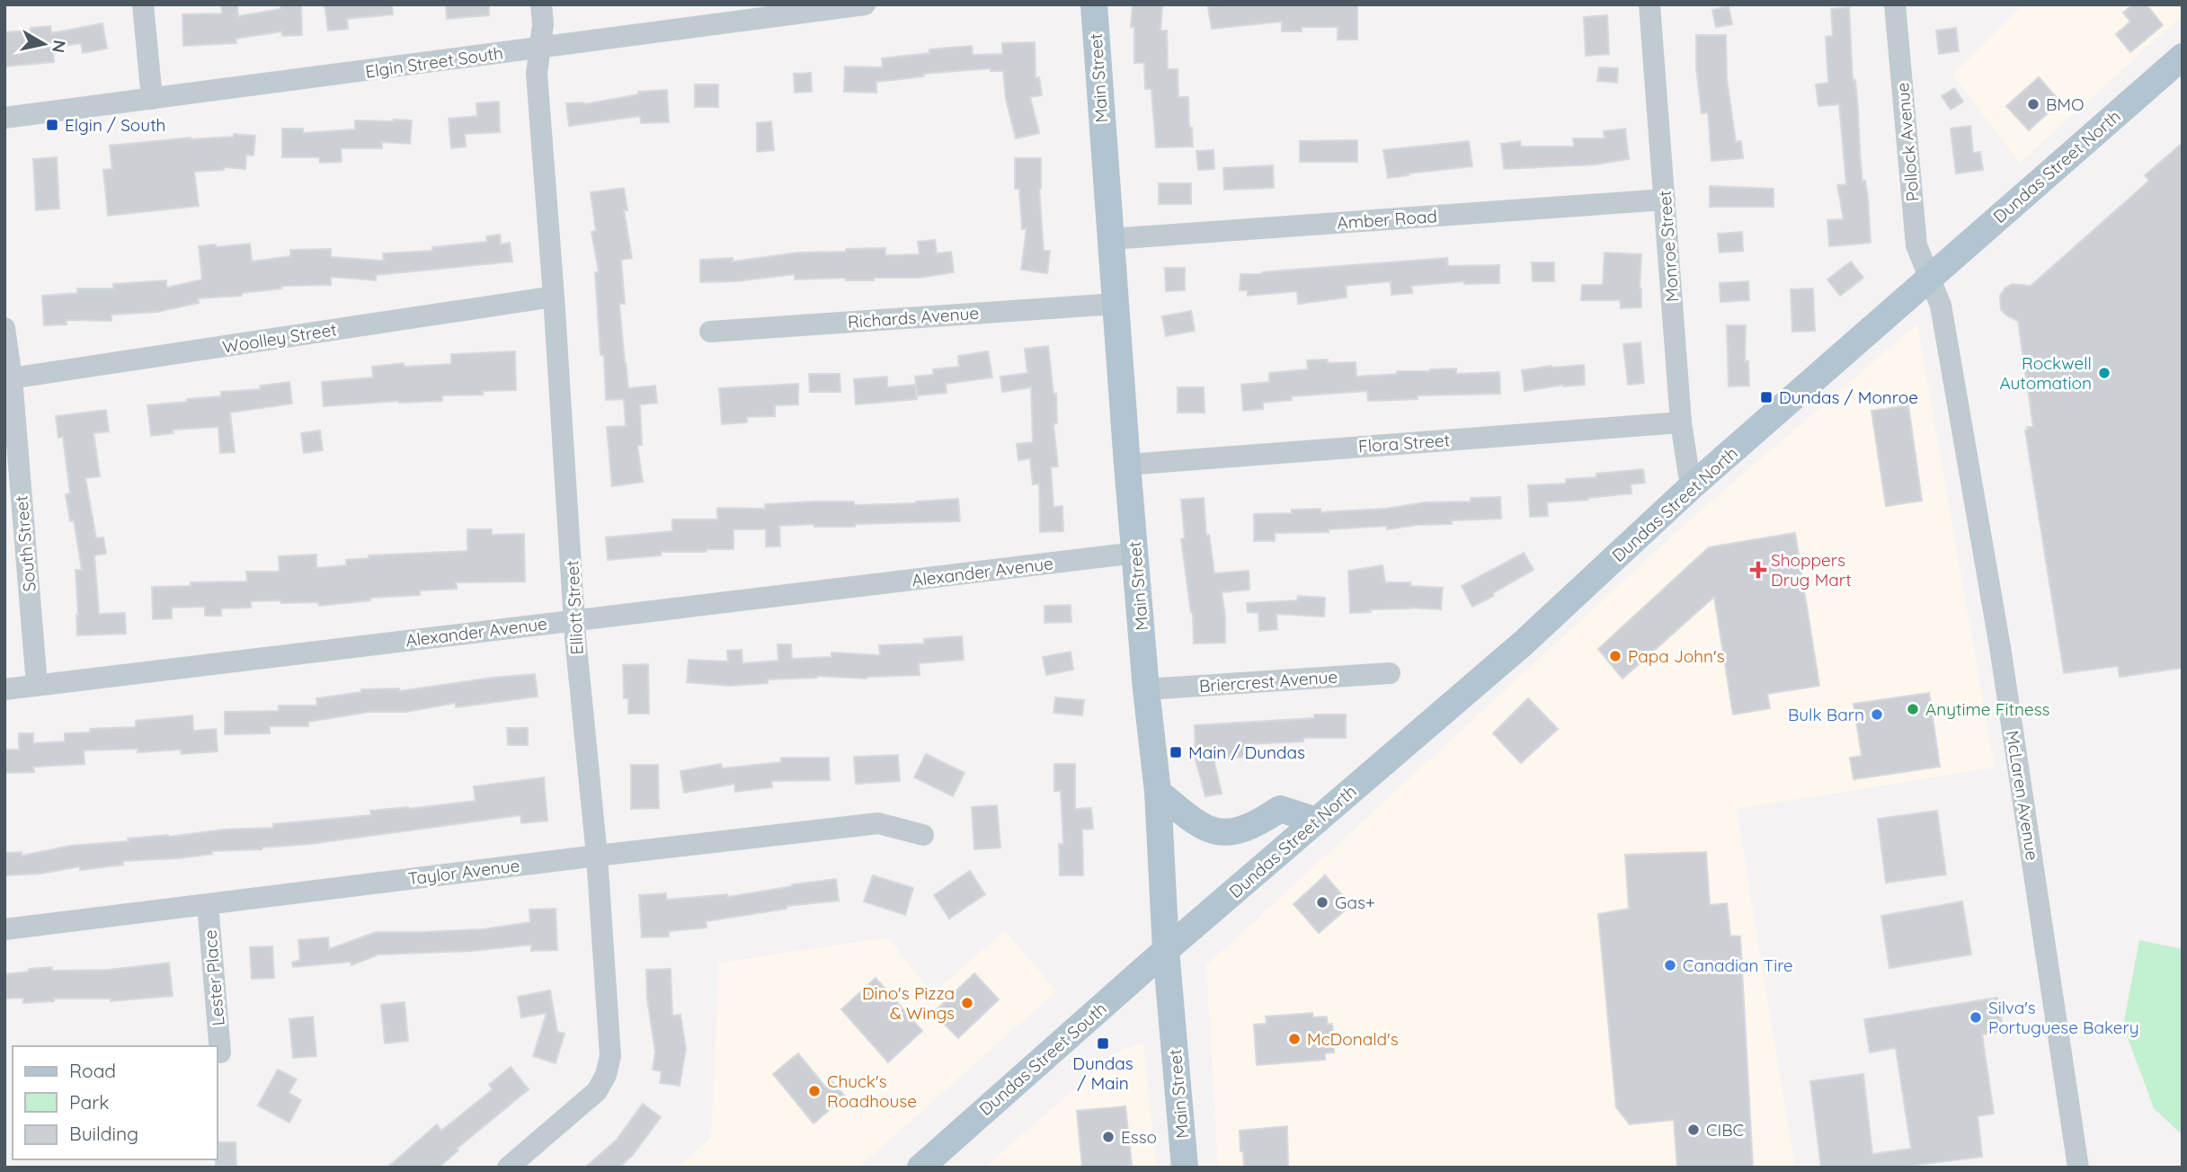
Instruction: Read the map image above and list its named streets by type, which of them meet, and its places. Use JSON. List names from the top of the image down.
{
  "streets": {
    "main road": ["Main Street", "Dundas Street North", "Dundas Street South"],
    "street": [
      "Elgin Street South",
      "Pollock Avenue",
      "Amber Road",
      "Monroe Street",
      "Richards Avenue",
      "Woolley Street",
      "Flora Street",
      "South Street",
      "Alexander Avenue",
      "Elliott Street",
      "Briercrest Avenue",
      "McLaren Avenue",
      "Taylor Avenue",
      "Lester Place"
    ]
  },
  "crossings": [
    ["Elgin Street South", "Elliott Street"],
    ["Main Street", "Dundas Street North"],
    ["Main Street", "Amber Road"],
    ["Main Street", "Richards Avenue"],
    ["Main Street", "Flora Street"],
    ["Main Street", "Alexander Avenue"],
    ["Main Street", "Briercrest Avenue"],
    ["Main Street", "Dundas Street South"],
    ["Pollock Avenue", "Dundas Street North"],
    ["Pollock Avenue", "McLaren Avenue"],
    ["Dundas Street North", "Monroe Street"],
    ["Dundas Street North", "McLaren Avenue"],
    ["Dundas Street North", "Dundas Street South"],
    ["Amber Road", "Monroe Street"],
    ["Monroe Street", "Flora Street"],
    ["Woolley Street", "South Street"],
    ["Woolley Street", "Elliott Street"],
    ["South Street", "Alexander Avenue"],
    ["Alexander Avenue", "Elliott Street"],
    ["Elliott Street", "Taylor Avenue"],
    ["Taylor Avenue", "Lester Place"]
  ],
  "places": {
    "other": [
      "BMO",
      "Rockwell Automation",
      "Papa John's",
      "Anytime Fitness",
      "Bulk Barn",
      "Gas+",
      "Canadian Tire",
      "Dino's Pizza & Wings",
      "Silva's Portuguese Bakery",
      "McDonald's",
      "Chuck's Roadhouse",
      "CIBC",
      "Esso"
    ],
    "transit": [
      "Elgin / South",
      "Dundas / Monroe",
      "Main / Dundas",
      "Dundas / Main"
    ],
    "health": ["Shoppers Drug Mart"]
  },
  "legend": ["Road", "Park", "Building"],
  "north": "right"
}
